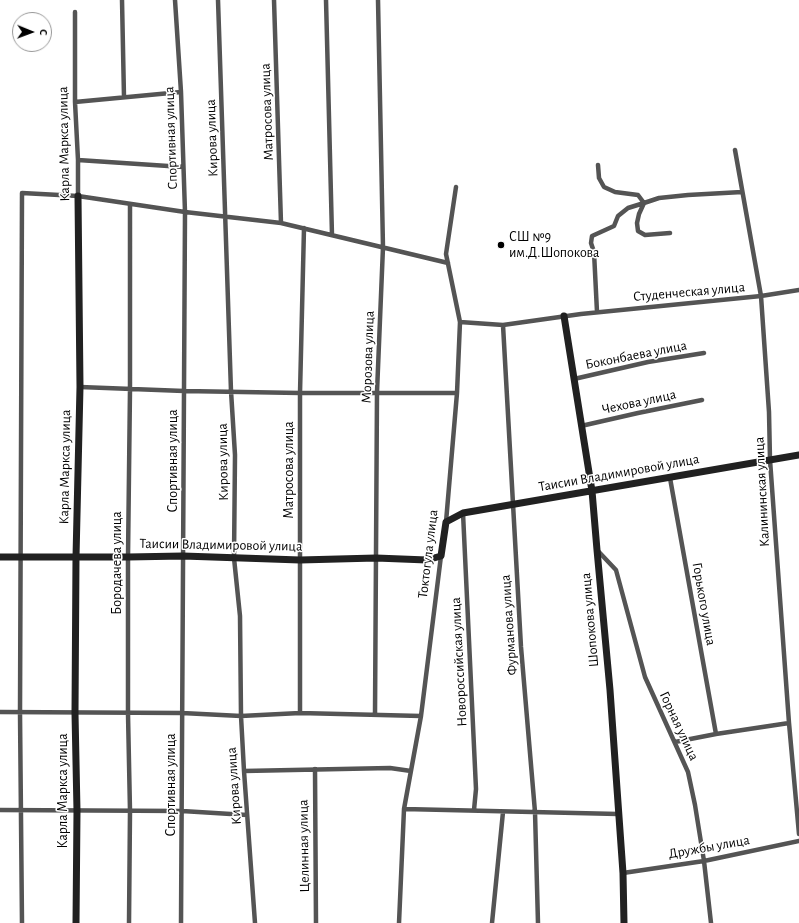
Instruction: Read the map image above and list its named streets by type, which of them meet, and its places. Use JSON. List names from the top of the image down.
{
  "streets": {
    "street": [
      "Матросова улица",
      "Спортивная улица",
      "Кирова улица",
      "Карла Маркса улица",
      "Студенческая улица",
      "Боконбаева улица",
      "Морозова улица",
      "Чехова улица",
      "Таисии Владимировой улица",
      "Калининская улица",
      "Токтогула улица",
      "Бородачева улица",
      "Горького улица",
      "Шопокова улица",
      "Фурманова улица",
      "Новороссийская улица",
      "Горная улица",
      "Целинная улица",
      "Дружбы улица"
    ]
  },
  "crossings": [
    ["Матросова улица", "Таисии Владимировой улица"],
    ["Спортивная улица", "Таисии Владимировой улица"],
    ["Кирова улица", "Таисии Владимировой улица"],
    ["Карла Маркса улица", "Таисии Владимировой улица"],
    ["Студенческая улица", "Калининская улица"],
    ["Студенческая улица", "Шопокова улица"],
    ["Боконбаева улица", "Шопокова улица"],
    ["Морозова улица", "Таисии Владимировой улица"],
    ["Чехова улица", "Шопокова улица"],
    ["Таисии Владимировой улица", "Калининская улица"],
    ["Таисии Владимировой улица", "Токтогула улица"],
    ["Таисии Владимировой улица", "Бородачева улица"],
    ["Таисии Владимировой улица", "Горького улица"],
    ["Таисии Владимировой улица", "Шопокова улица"],
    ["Таисии Владимировой улица", "Фурманова улица"],
    ["Таисии Владимировой улица", "Новороссийская улица"],
    ["Шопокова улица", "Горная улица"],
    ["Шопокова улица", "Дружбы улица"],
    ["Горная улица", "Дружбы улица"]
  ],
  "places": ["СШ №9 им.Д.Шопокова"],
  "north": "right"
}
